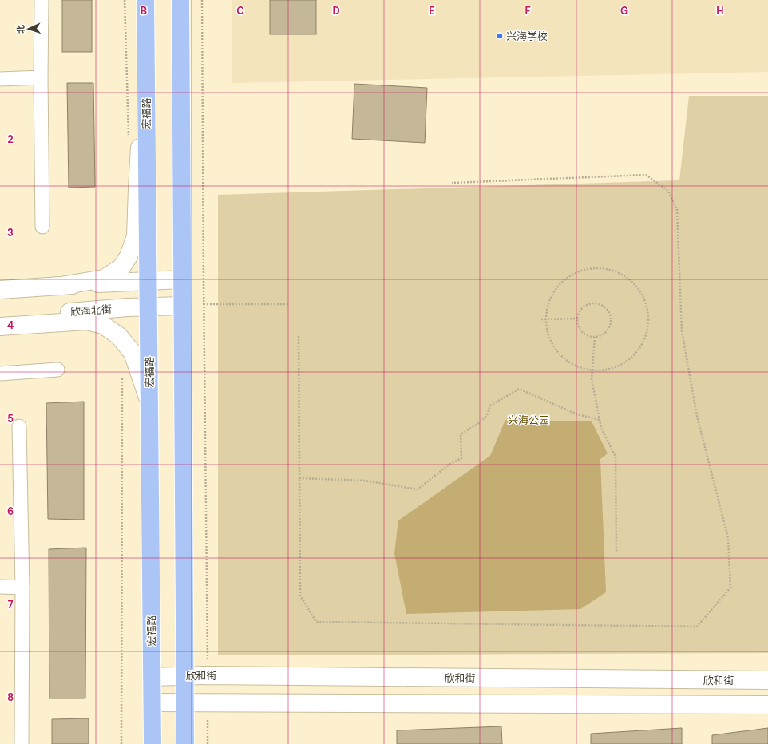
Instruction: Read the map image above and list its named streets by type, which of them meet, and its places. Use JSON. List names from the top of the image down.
{
  "streets": {
    "main road": ["宏福路"],
    "street": ["欣海北街", "欣和街"]
  },
  "crossings": [
    ["宏福路", "欣海北街"],
    ["宏福路", "欣和街"]
  ],
  "parks": ["兴海公园"],
  "places": ["兴海学校"],
  "north": "left",
  "grid": {
    "columns": [
      "B",
      "C",
      "D",
      "E",
      "F",
      "G",
      "H"
    ],
    "rows": [
      "2",
      "3",
      "4",
      "5",
      "6",
      "7",
      "8"
    ]
  }
}
